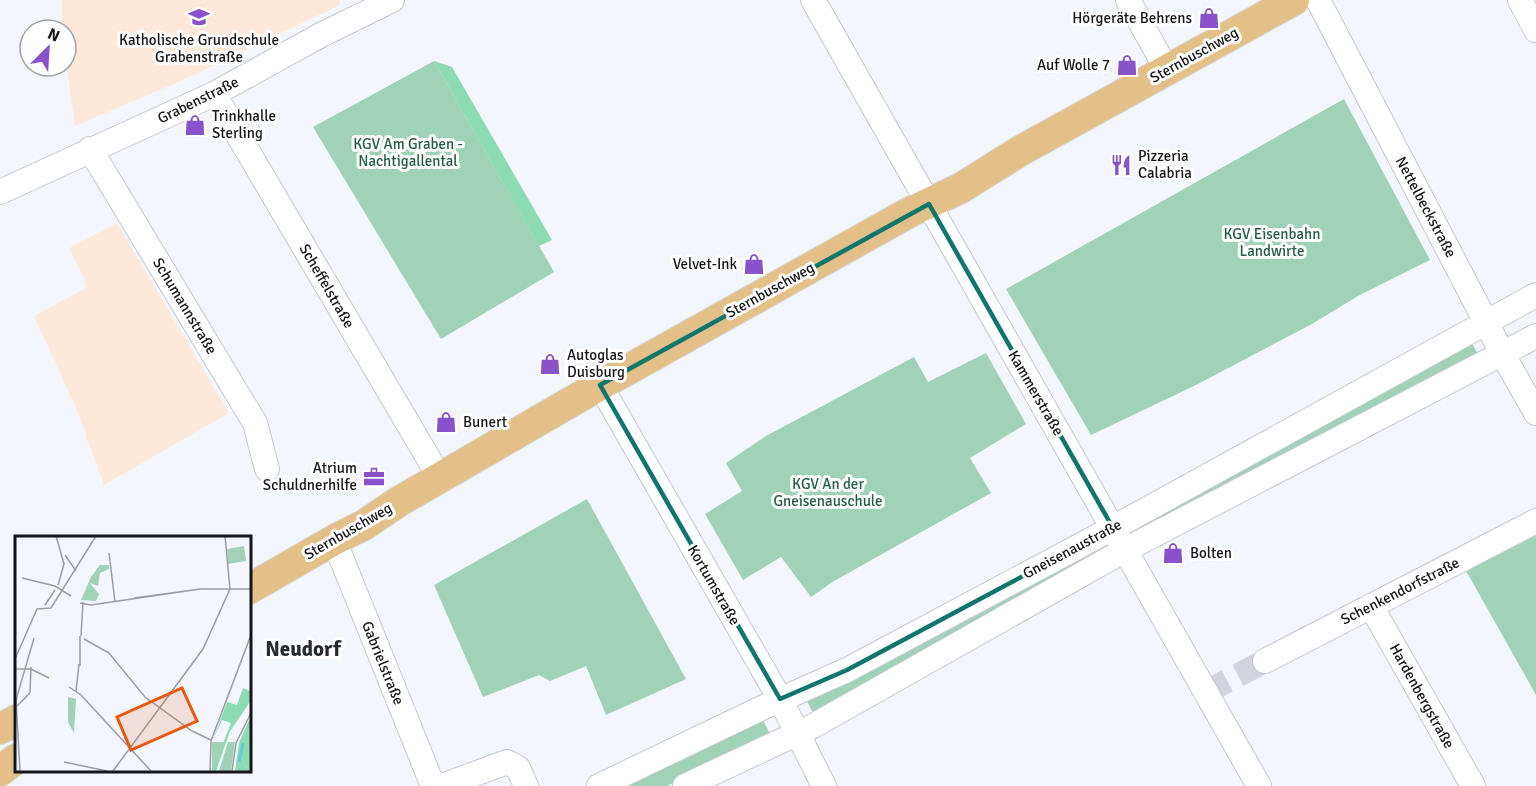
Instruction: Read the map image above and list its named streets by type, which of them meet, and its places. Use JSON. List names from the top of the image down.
{
  "streets": {
    "main road": ["Sternbuschweg"],
    "street": [
      "Grabenstraße",
      "Nettelbeckstraße",
      "Scheffelstraße",
      "Schumannstraße",
      "Kammerstraße",
      "Gneisenaustraße",
      "Kortumstraße",
      "Schenkendorfstraße",
      "Gabrielstraße",
      "Hardenbergstraße"
    ]
  },
  "crossings": [
    ["Sternbuschweg", "Scheffelstraße"],
    ["Sternbuschweg", "Kammerstraße"],
    ["Sternbuschweg", "Kortumstraße"],
    ["Sternbuschweg", "Gabrielstraße"],
    ["Grabenstraße", "Scheffelstraße"],
    ["Grabenstraße", "Schumannstraße"],
    ["Nettelbeckstraße", "Gneisenaustraße"],
    ["Kammerstraße", "Gneisenaustraße"],
    ["Gneisenaustraße", "Kortumstraße"],
    ["Schenkendorfstraße", "Hardenbergstraße"]
  ],
  "districts": ["Neudorf"],
  "parks": ["KGV Am Graben - Nachtigallental", "KGV Eisenbahn Landwirte", "KGV An der Gneisenauschule"],
  "places": {
    "school or university": ["Katholische Grundschule Grabenstraße"],
    "shop": [
      "Hörgeräte Behrens",
      "Auf Wolle 7",
      "Trinkhalle Sterling",
      "Velvet-Ink",
      "Autoglas Duisburg",
      "Bunert",
      "Bolten"
    ],
    "restaurant": ["Pizzeria Calabria"],
    "office": ["Atrium Schuldnerhilfe"]
  },
  "north": "top right"
}
